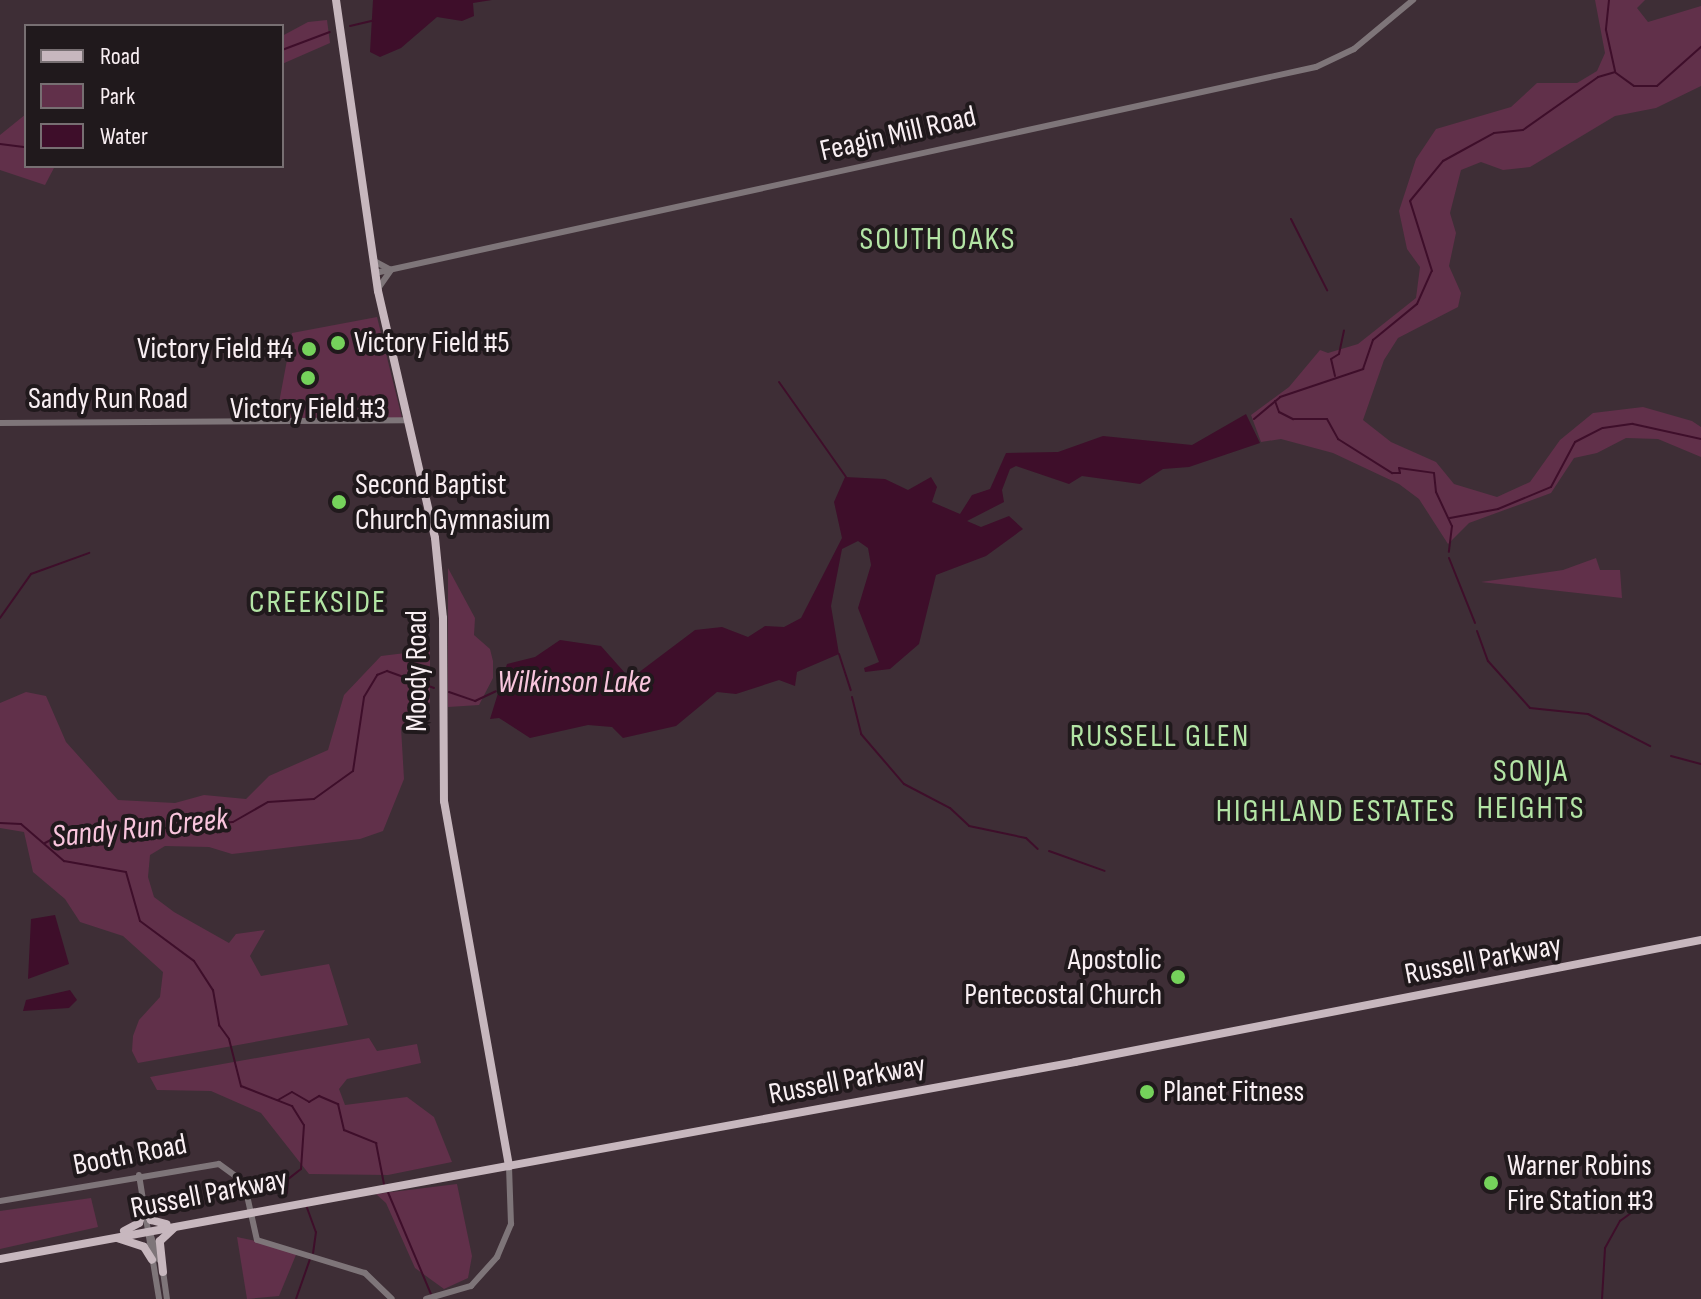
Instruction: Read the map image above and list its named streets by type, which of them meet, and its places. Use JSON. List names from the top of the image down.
{
  "streets": {
    "main road": ["Moody Road", "Russell Parkway"],
    "street": ["Feagin Mill Road", "Sandy Run Road", "Booth Road"]
  },
  "crossings": [
    ["Feagin Mill Road", "Moody Road"],
    ["Sandy Run Road", "Moody Road"],
    ["Moody Road", "Russell Parkway"],
    ["Russell Parkway", "Booth Road"]
  ],
  "districts": [
    "SOUTH OAKS",
    "CREEKSIDE",
    "RUSSELL GLEN",
    "SONJA HEIGHTS",
    "HIGHLAND ESTATES"
  ],
  "water": ["Wilkinson Lake", "Sandy Run Creek"],
  "places": [
    "Victory Field #5",
    "Victory Field #4",
    "Victory Field #3",
    "Second Baptist Church Gymnasium",
    "Apostolic Pentecostal Church",
    "Planet Fitness",
    "Warner Robins Fire Station #3"
  ],
  "legend": ["Road", "Park", "Water"]
}
